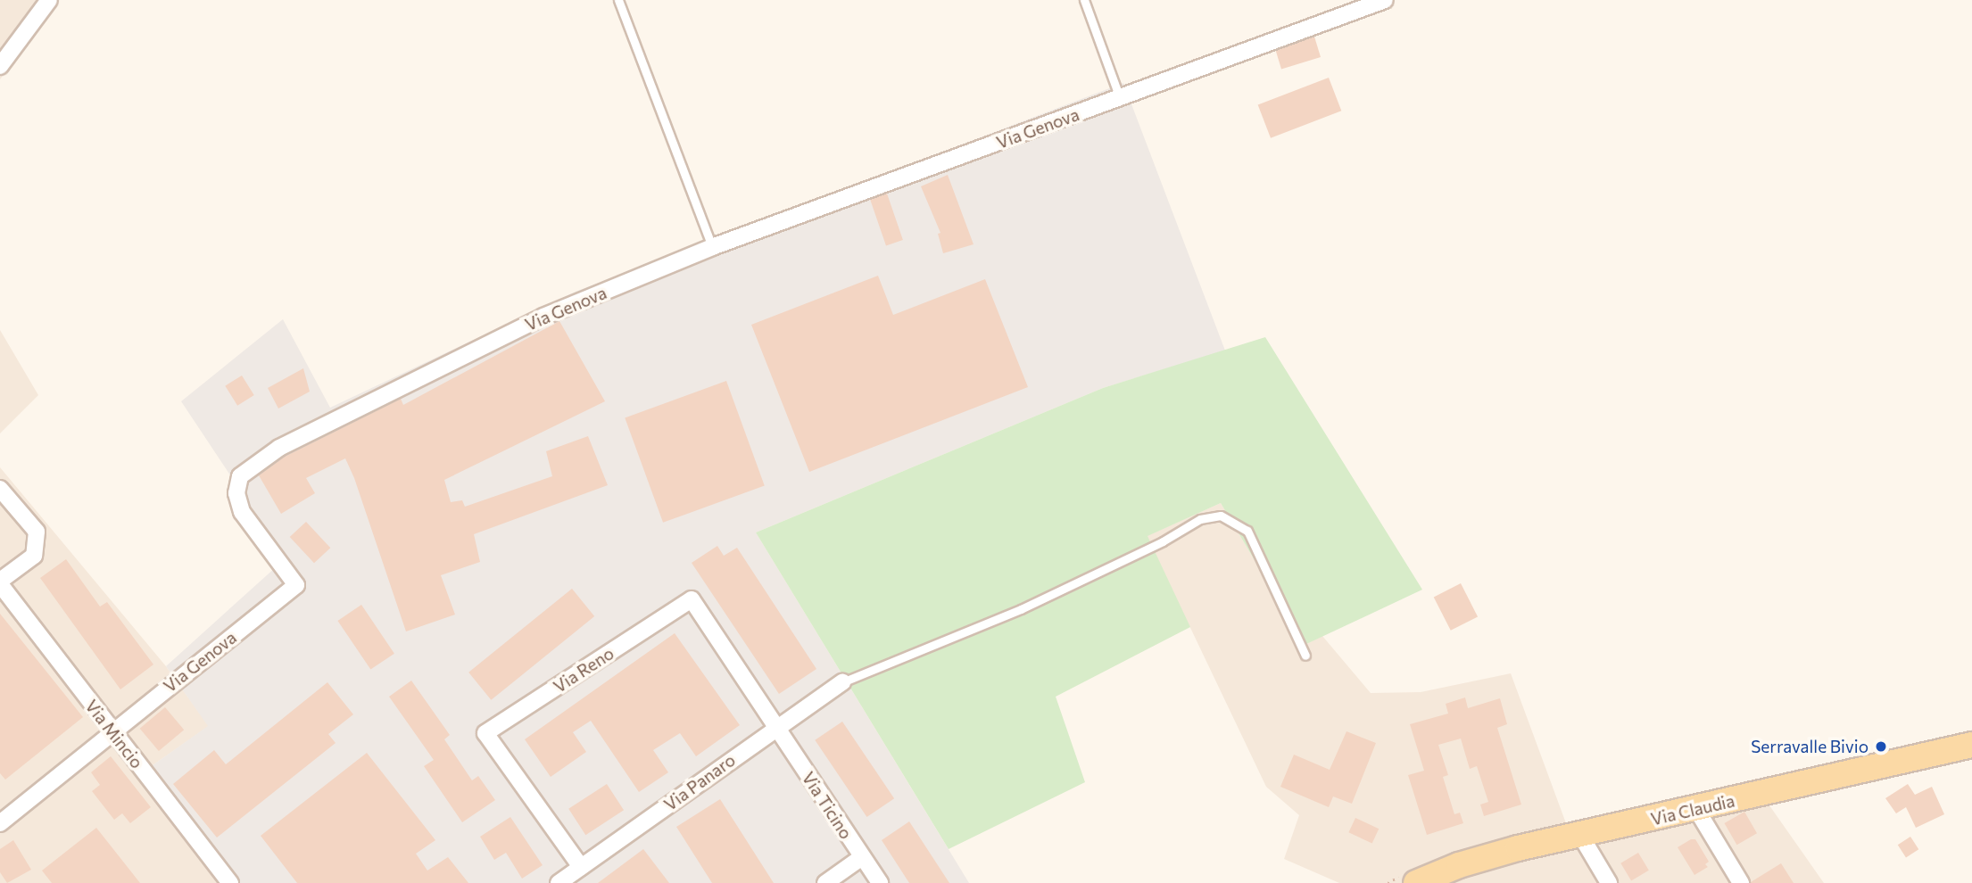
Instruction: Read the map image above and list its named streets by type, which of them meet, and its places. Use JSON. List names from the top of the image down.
{
  "streets": {
    "main road": ["Via Claudia"],
    "street": [
      "Via Genova",
      "Via Reno",
      "Via Mincio",
      "Via Panaro",
      "Via Ticino"
    ]
  },
  "crossings": [
    ["Via Genova", "Via Mincio"],
    ["Via Reno", "Via Panaro"],
    ["Via Reno", "Via Ticino"],
    ["Via Panaro", "Via Ticino"]
  ],
  "places": ["Serravalle Bivio"]
}
